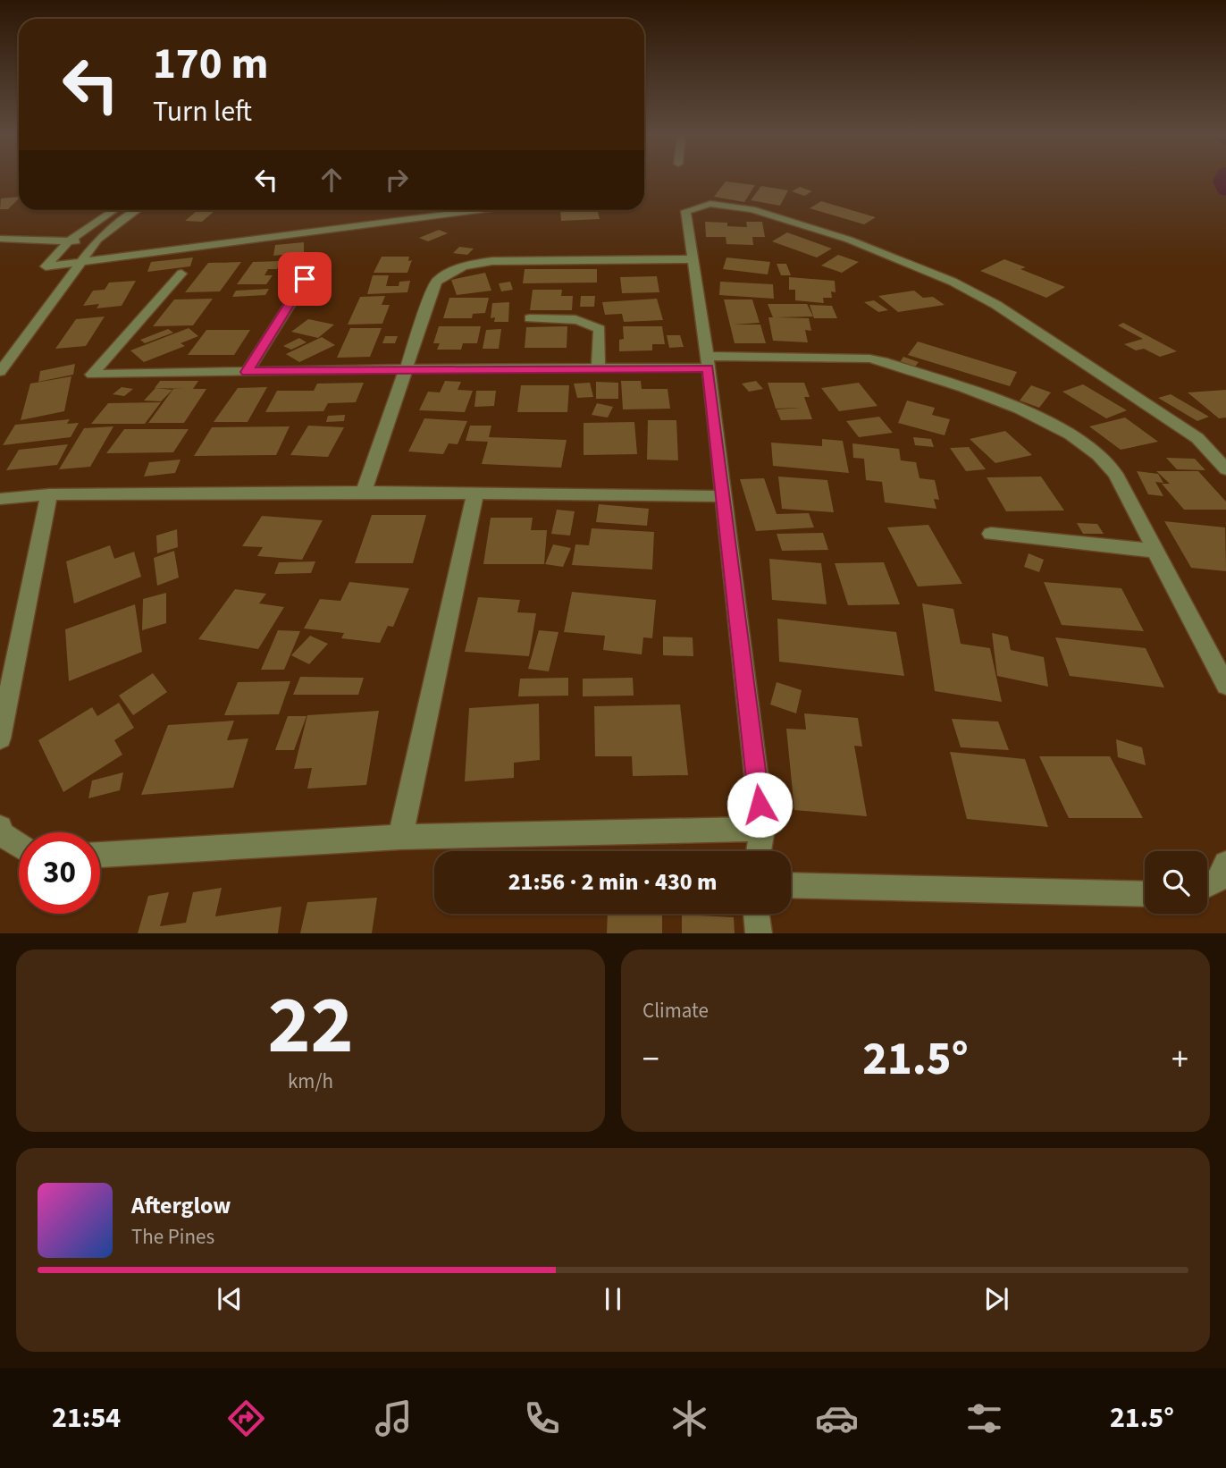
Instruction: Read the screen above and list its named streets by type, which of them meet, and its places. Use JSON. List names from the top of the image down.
{
  "page": {
    "turn": ["170 m", "Turn left"],
    "limit": "30",
    "trip": "21:56 · 2 min · 430 m",
    "tile": [
      ["22", "km/h"],
      "Climate"
    ],
    "heat": ["−", "21.5°", "+"],
    "song": ["Afterglow", "The Pines"],
    "tabs": ["21:54", "21.5°"]
  }
}
